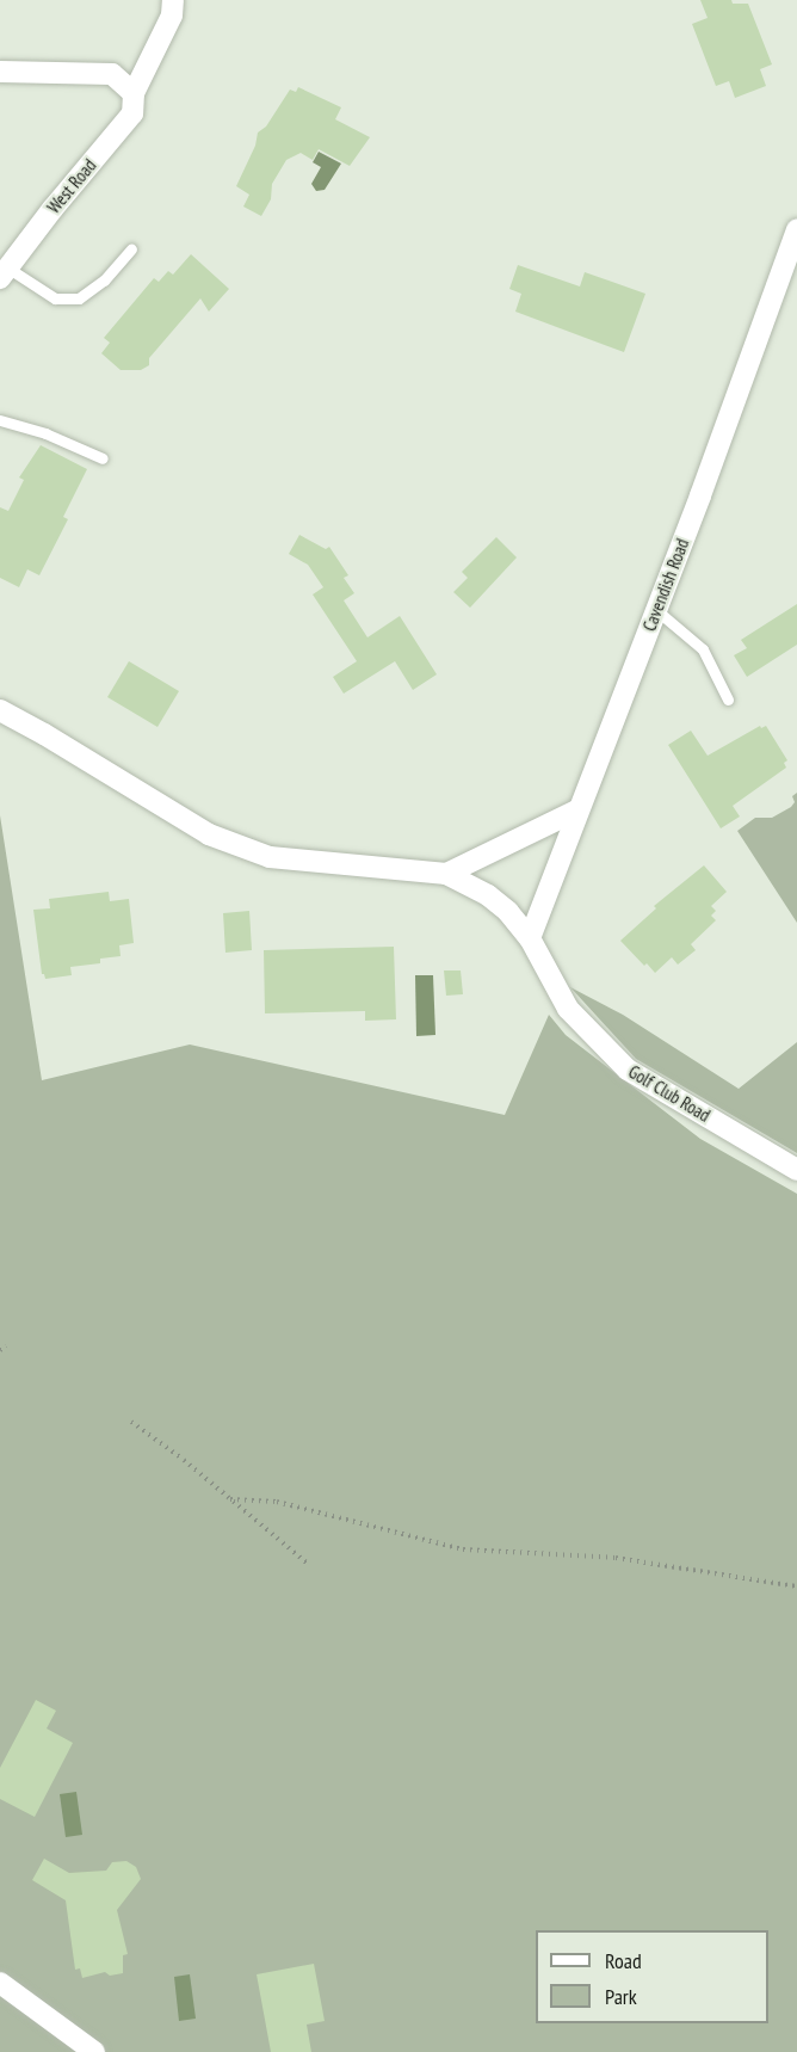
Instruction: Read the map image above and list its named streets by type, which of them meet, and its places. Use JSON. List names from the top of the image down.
{
  "streets": {
    "street": ["West Road", "Cavendish Road", "Golf Club Road"]
  },
  "crossings": [
    ["Cavendish Road", "Golf Club Road"]
  ],
  "legend": ["Road", "Park"]
}
